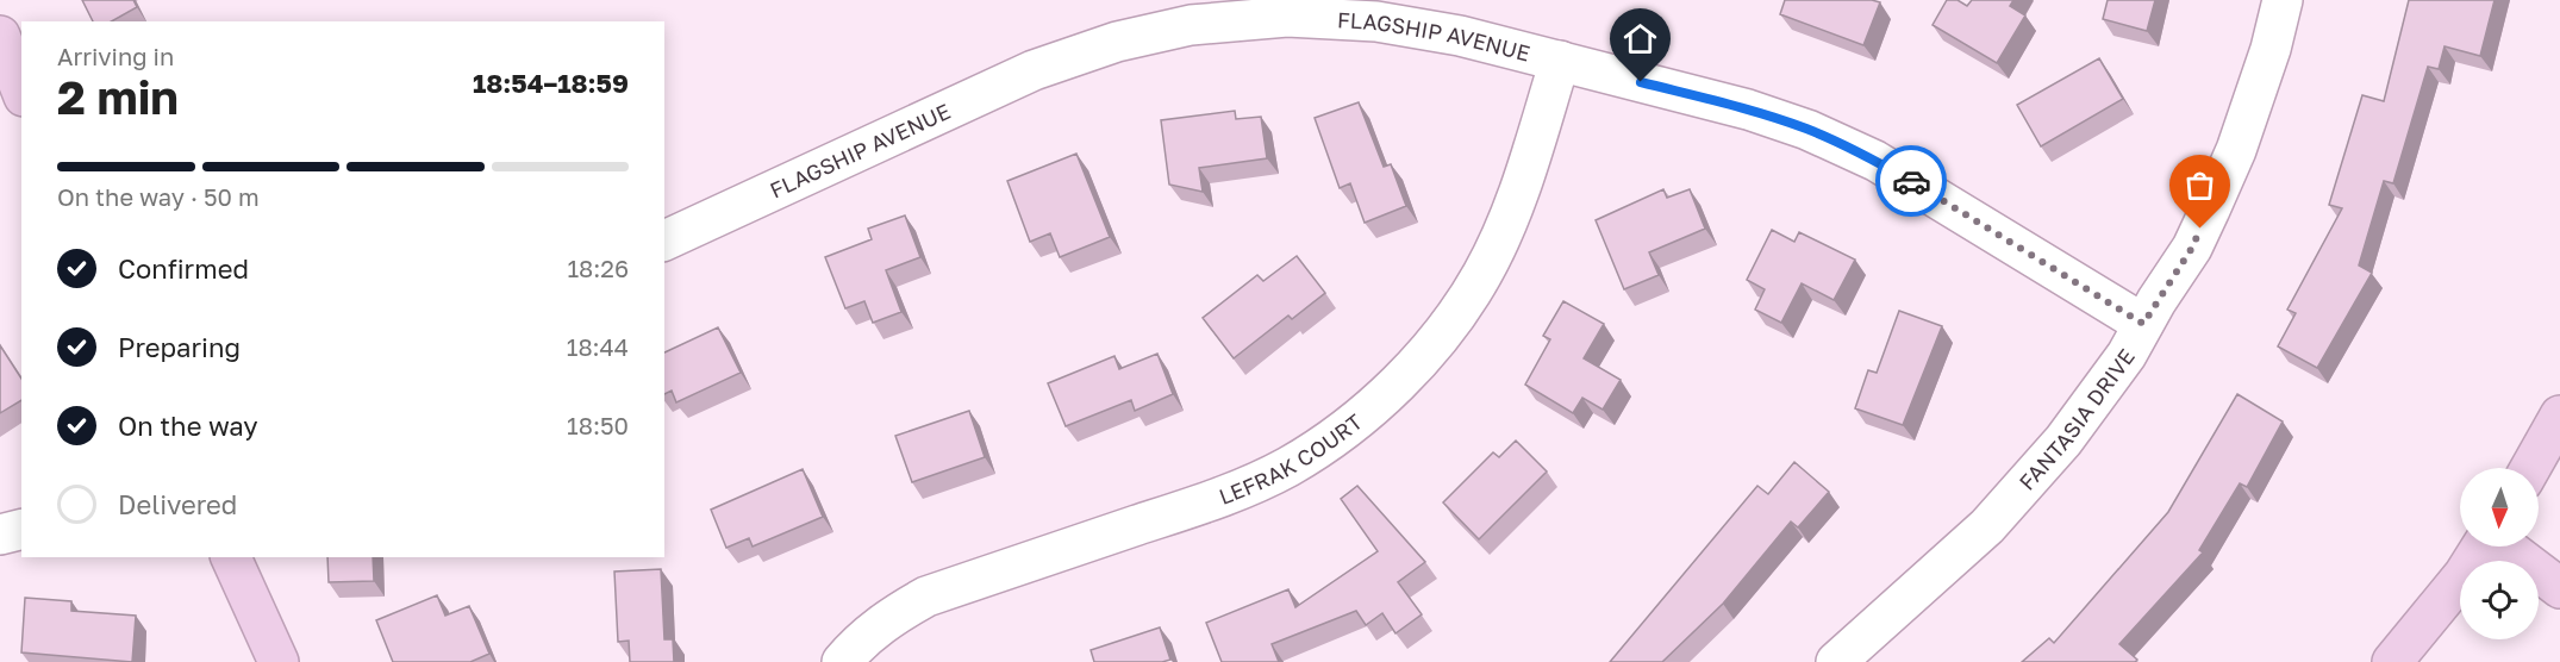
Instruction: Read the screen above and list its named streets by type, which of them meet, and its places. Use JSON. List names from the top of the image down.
{
  "streets": {
    "street": ["FLAGSHIP AVENUE", "FANTASIA DRIVE", "LEFRAK COURT"]
  },
  "crossings": [
    ["FLAGSHIP AVENUE", "FANTASIA DRIVE"],
    ["FLAGSHIP AVENUE", "LEFRAK COURT"]
  ],
  "north": "bottom",
  "page": {
    "heading": ["2 min", "Arriving in", "18:54–18:59"],
    "bar": "On the way · 50 m",
    "list": [
      ["Confirmed", "18:26"],
      ["Preparing", "18:44"],
      ["On the way", "18:50"],
      "Delivered"
    ]
  }
}
